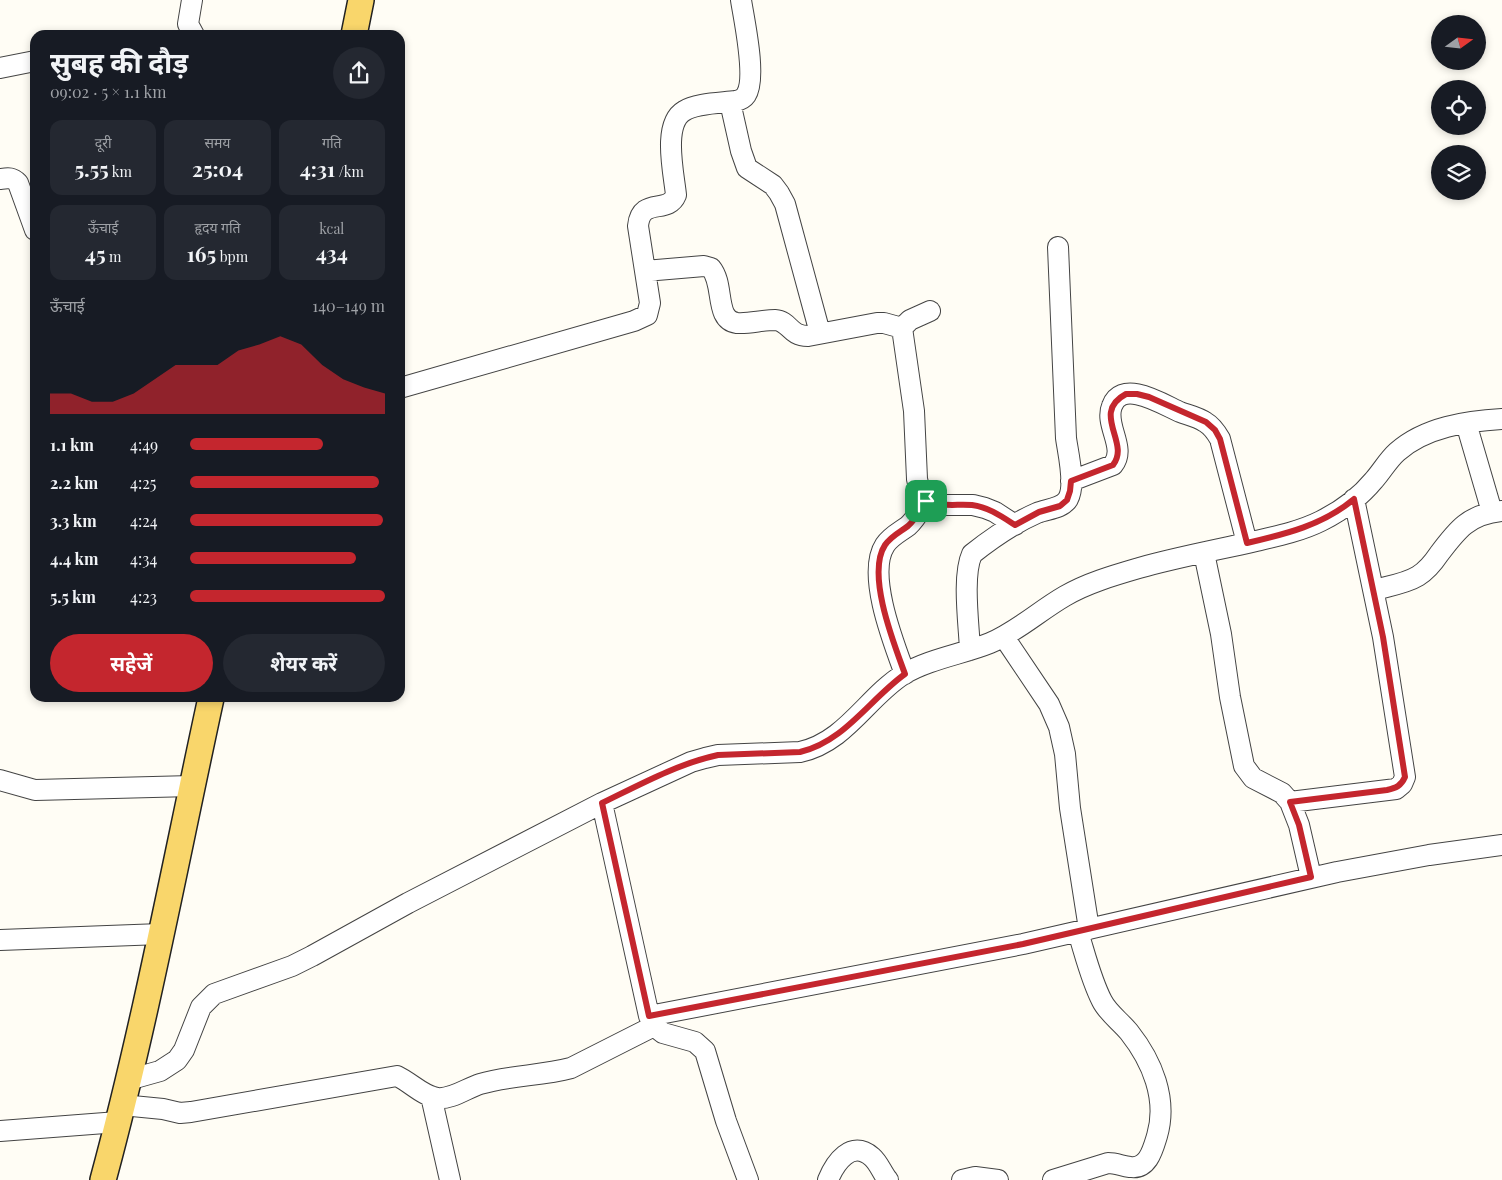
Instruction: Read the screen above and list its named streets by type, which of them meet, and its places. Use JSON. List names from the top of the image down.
{
  "north": "right",
  "page": {
    "heading": ["सुबह की दौड़", "09:02 · 5 × 1.1 km"],
    "stats": [
      ["दूरी", "5.55 km"],
      ["समय", "25:04"],
      ["गति", "4:31 /km"],
      ["ऊँचाई", "45 m"],
      ["हृदय गति", "165 bpm"],
      ["kcal", "434"]
    ],
    "chart": ["ऊँचाई", "140–149 m"],
    "list": [
      {
        "name": "1.1 km",
        "note": "4:49"
      },
      {
        "name": "2.2 km",
        "note": "4:25"
      },
      {
        "name": "3.3 km",
        "note": "4:24"
      },
      {
        "name": "4.4 km",
        "note": "4:34"
      },
      {
        "name": "5.5 km",
        "note": "4:23"
      }
    ],
    "buttons": ["सहेजें", "शेयर करें"]
  }
}
